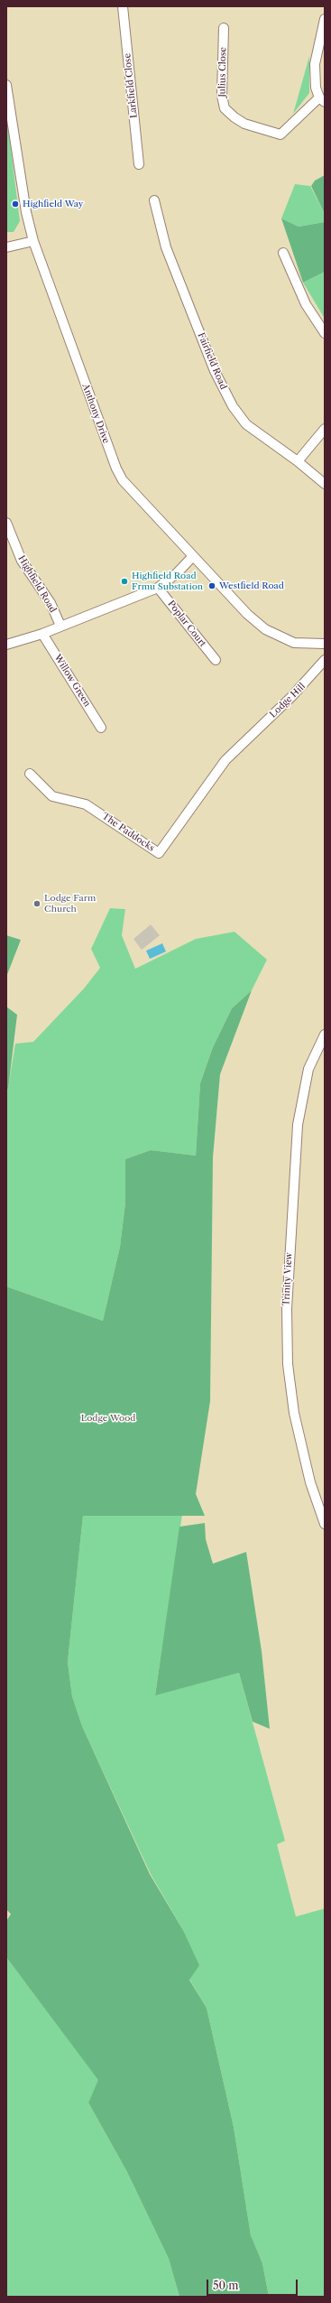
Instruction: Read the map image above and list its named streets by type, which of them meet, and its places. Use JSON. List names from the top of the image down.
{
  "streets": {
    "street": [
      "Julius Close",
      "Larkfield Close",
      "Fairfield Road",
      "Anthony Drive",
      "Highfield Road",
      "Poplar Court",
      "Willow Green",
      "Lodge Hill",
      "The Paddocks",
      "Trinity View"
    ]
  },
  "crossings": [
    ["Lodge Hill", "The Paddocks"]
  ],
  "parks": ["Lodge Wood"],
  "places": [
    "Highfield Way",
    "Highfield Road Frmu Substation",
    "Westfield Road",
    "Lodge Farm Church"
  ],
  "scale_bar": "50 m"
}
